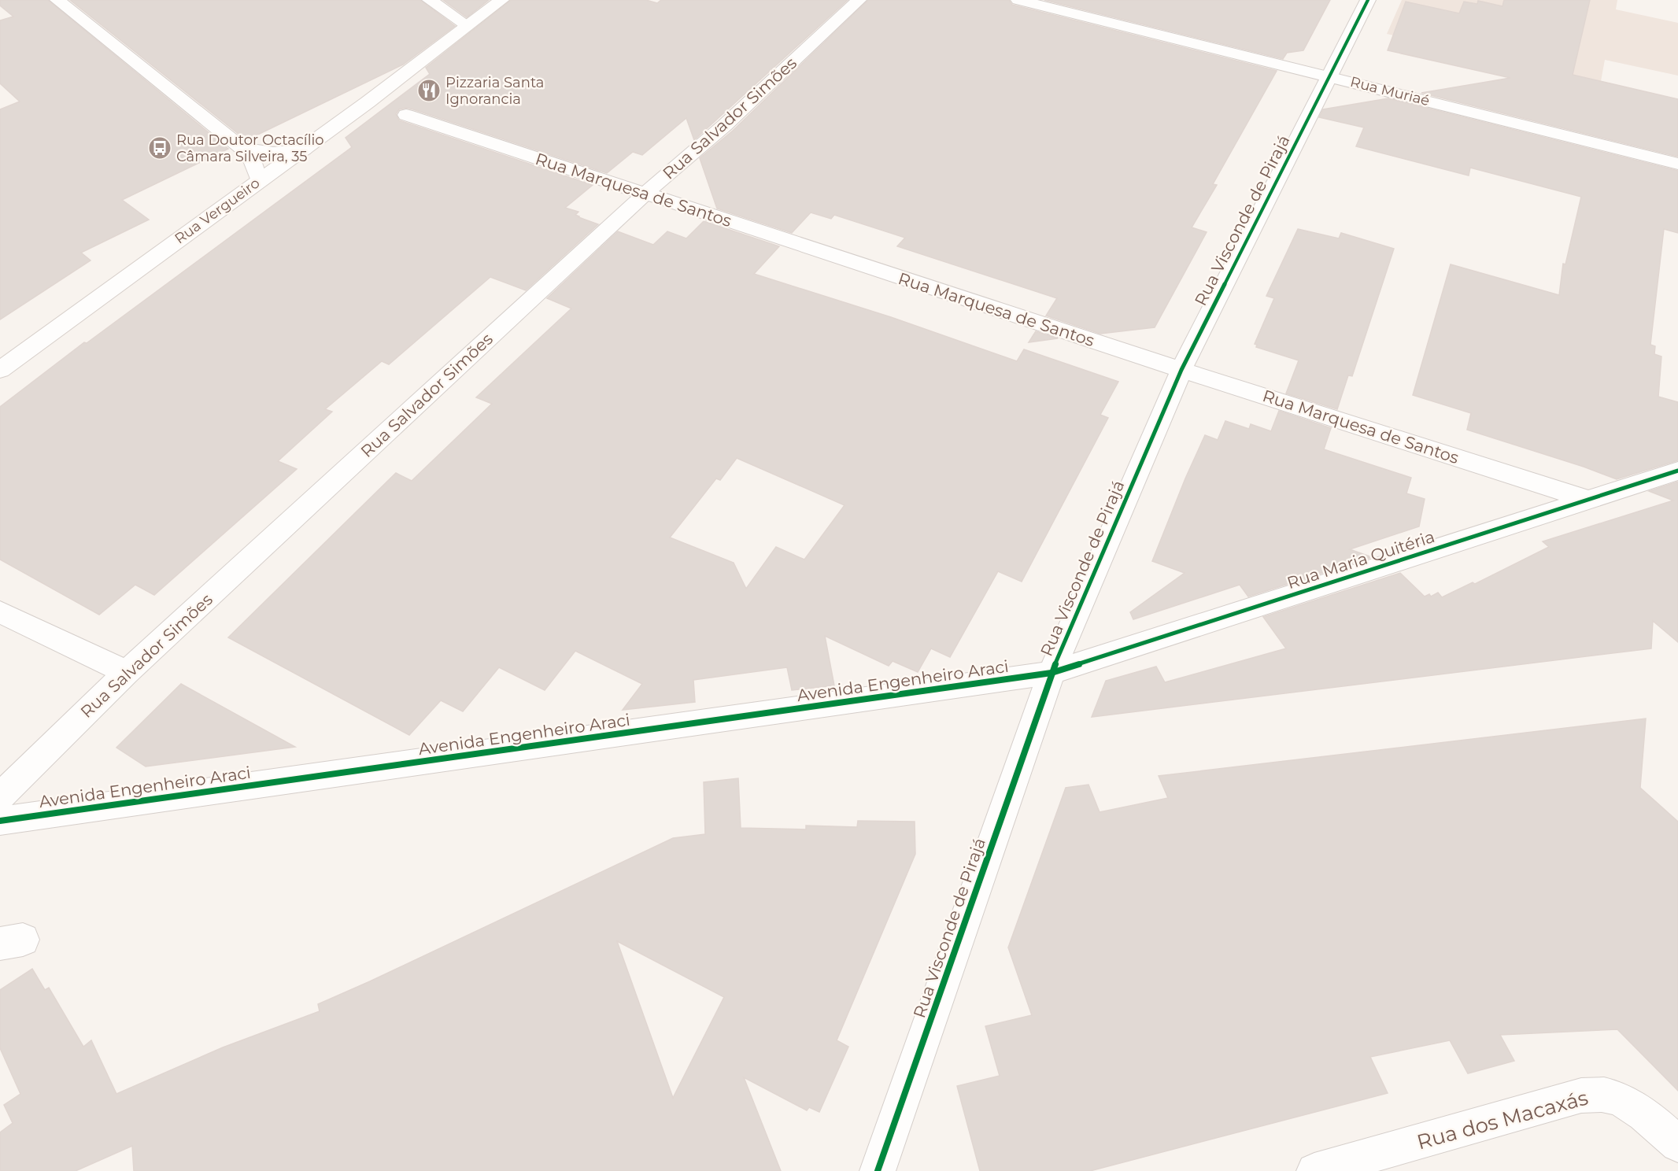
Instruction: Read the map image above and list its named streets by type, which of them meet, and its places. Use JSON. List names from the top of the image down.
{
  "streets": {
    "street": [
      "Rua Muriaé",
      "Rua Salvador Simões",
      "Rua Marquesa de Santos",
      "Rua Vergueiro",
      "Rua Visconde de Pirajá",
      "Rua Maria Quitéria",
      "Avenida Engenheiro Araci",
      "Rua dos Macaxás"
    ]
  },
  "crossings": [
    ["Rua Muriaé", "Rua Visconde de Pirajá"],
    ["Rua Salvador Simões", "Rua Marquesa de Santos"],
    ["Rua Marquesa de Santos", "Rua Visconde de Pirajá"],
    ["Rua Marquesa de Santos", "Rua Maria Quitéria"],
    ["Rua Visconde de Pirajá", "Rua Maria Quitéria"],
    ["Rua Visconde de Pirajá", "Avenida Engenheiro Araci"],
    ["Rua Maria Quitéria", "Avenida Engenheiro Araci"]
  ],
  "places": {
    "restaurant": ["Pizzaria Santa Ignorancia"],
    "bus stop": ["Rua Doutor Octacílio Câmara Silveira, 35"]
  }
}
